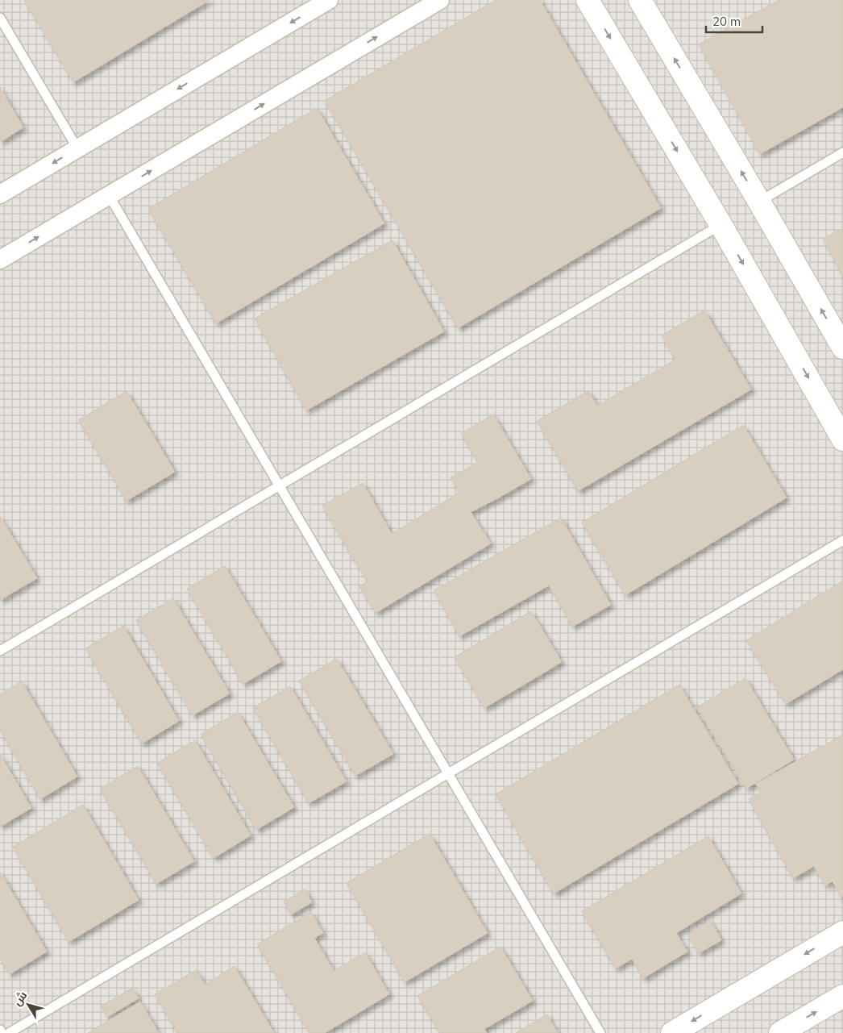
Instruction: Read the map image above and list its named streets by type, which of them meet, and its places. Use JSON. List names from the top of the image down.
{
  "scale_bar": "20 m",
  "north": "top left"
}
